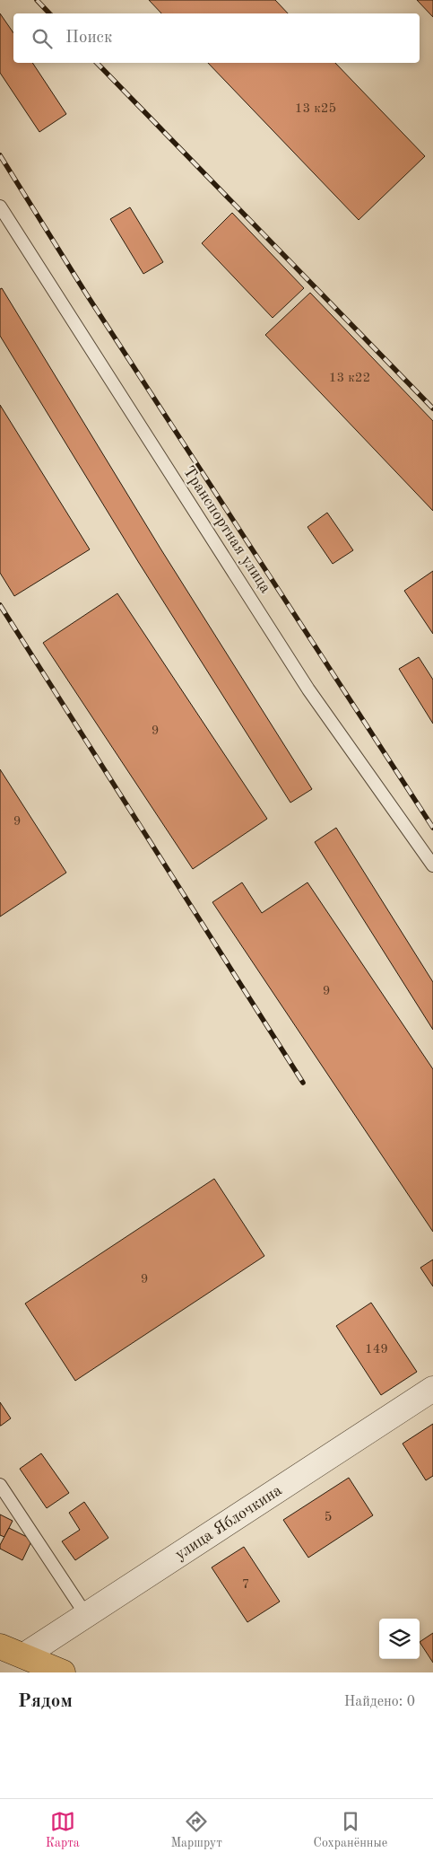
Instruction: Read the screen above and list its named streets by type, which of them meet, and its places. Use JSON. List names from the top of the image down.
{
  "streets": {
    "street": ["улица Яблочкина"],
    "lane": ["Транспортная улица"]
  },
  "house_numbers": [
    "13 к25",
    "13 к22",
    "9",
    "9",
    "9",
    "9",
    "149",
    "5",
    "7"
  ],
  "page": {
    "search": "Поиск",
    "heading": ["Рядом", "Найдено: 0"],
    "nav": ["Карта", "Маршрут", "Сохранённые"]
  }
}
